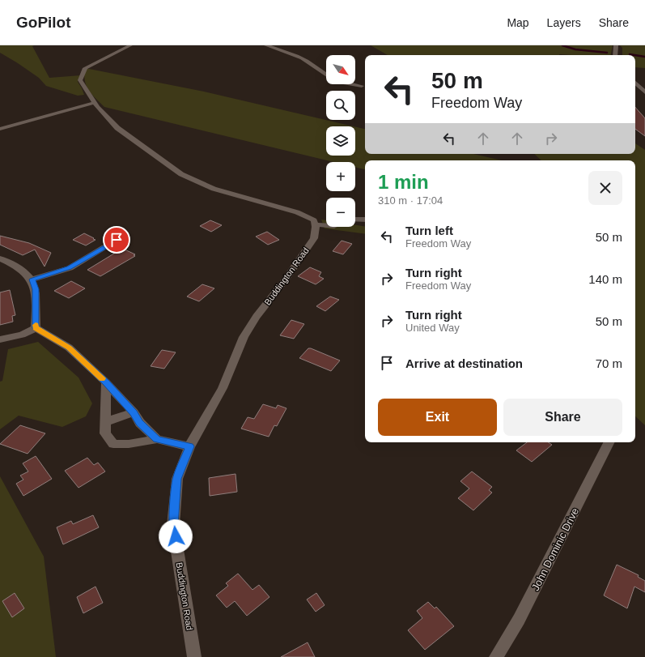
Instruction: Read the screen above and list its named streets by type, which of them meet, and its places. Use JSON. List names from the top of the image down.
{
  "streets": {
    "street": ["Buddington Road", "John Dominic Drive"]
  },
  "north": "bottom right",
  "page": {
    "header": "GoPilot",
    "nav": ["Map", "Layers", "Share"],
    "map_buttons": ["+", "−"],
    "turn": ["50 m", "Freedom Way"],
    "heading": ["1 min", "310 m · 17:04"],
    "list": [
      {
        "name": "Turn left",
        "note": "Freedom Way",
        "value": "50 m"
      },
      {
        "name": "Turn right",
        "note": "Freedom Way",
        "value": "140 m"
      },
      {
        "name": "Turn right",
        "note": "United Way",
        "value": "50 m"
      },
      {
        "name": "Arrive at destination",
        "value": "70 m"
      }
    ],
    "buttons": ["Exit", "Share"]
  }
}
